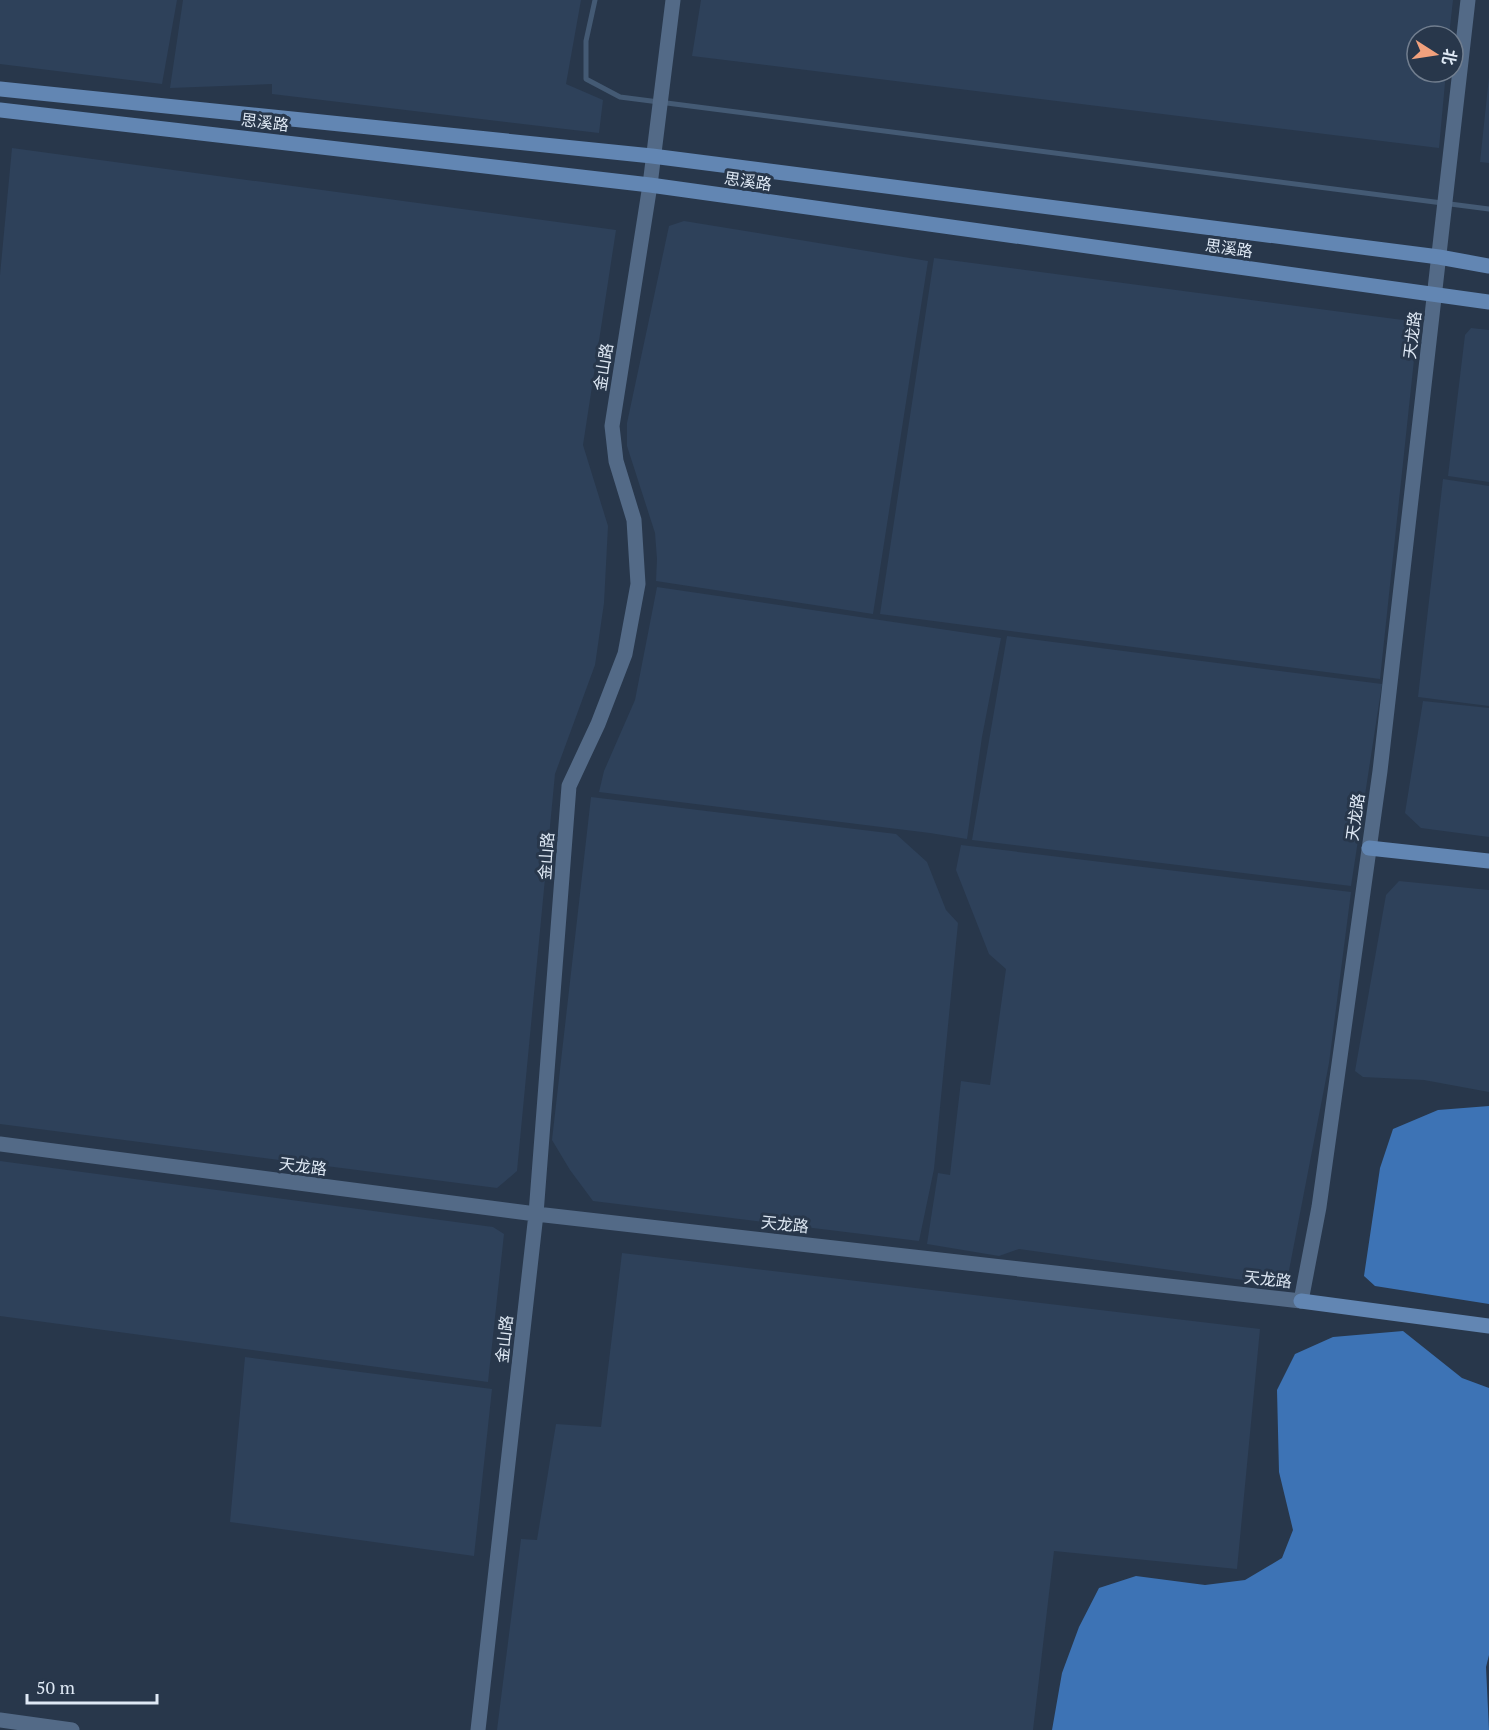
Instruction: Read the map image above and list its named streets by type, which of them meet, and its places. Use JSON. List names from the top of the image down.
{
  "streets": {
    "street": ["思溪路", "天龙路", "金山路"]
  },
  "crossings": [
    ["思溪路", "天龙路"],
    ["思溪路", "金山路"],
    ["天龙路", "金山路"]
  ],
  "scale_bar": "50 m",
  "north": "right"
}
